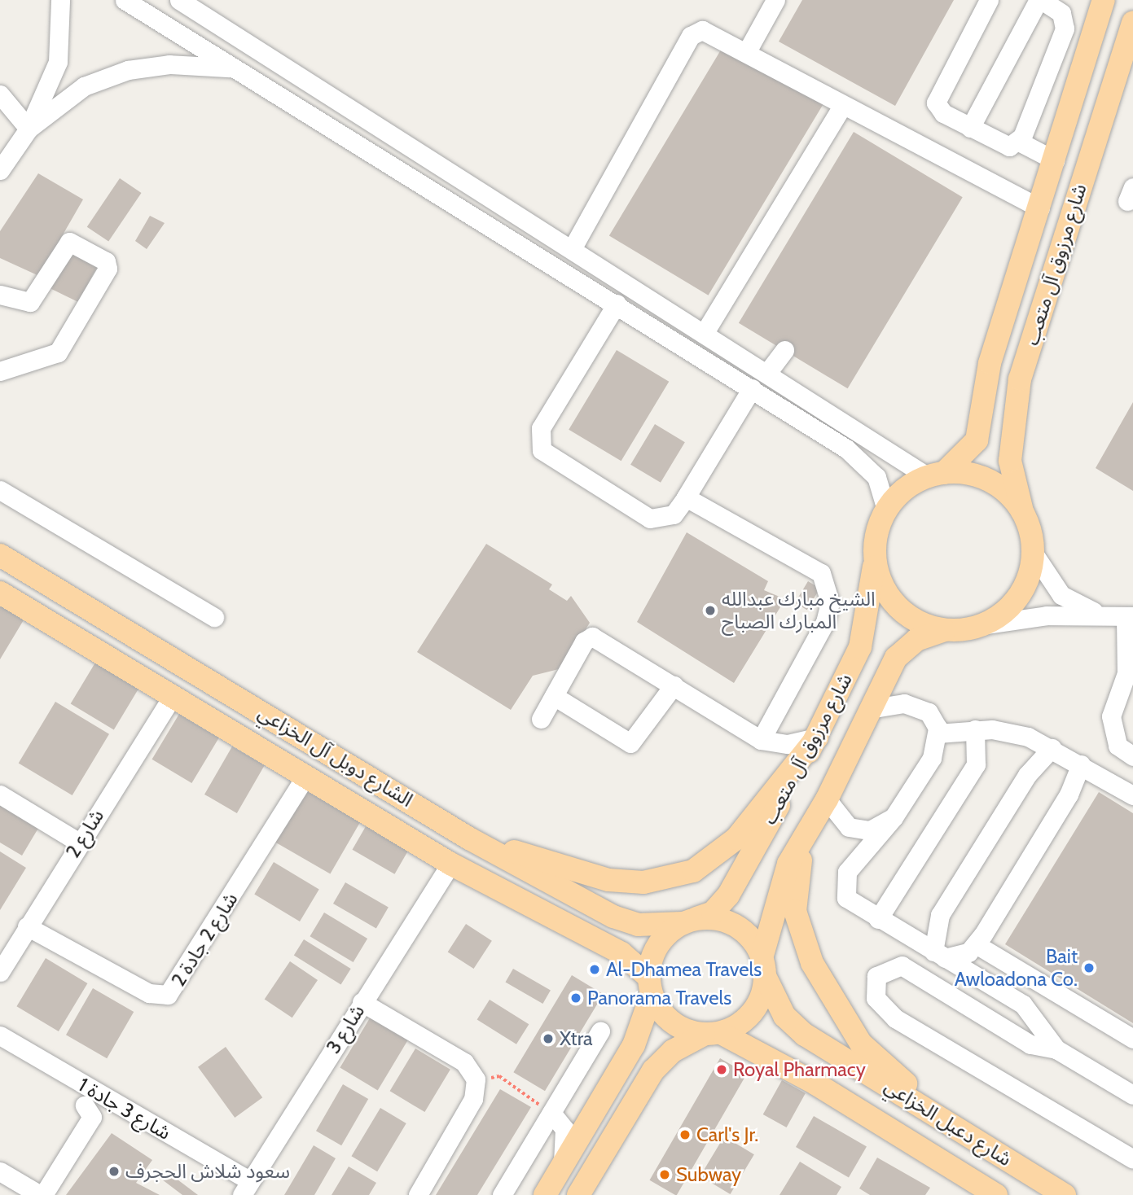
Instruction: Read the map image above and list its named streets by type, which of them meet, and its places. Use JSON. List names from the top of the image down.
{
  "streets": {
    "main road": ["شارع مرزوق آل متعب", "الشارع دوبل آل الخزاعي", "شارع دعبل الخزاعي"],
    "street": [
      "شارع 2",
      "شارع 2 جادة 2",
      "شارع 3",
      "شارع 3 جادة 1"
    ]
  },
  "crossings": [
    ["شارع مرزوق آل متعب", "الشارع دوبل آل الخزاعي"],
    ["شارع مرزوق آل متعب", "شارع دعبل الخزاعي"],
    ["الشارع دوبل آل الخزاعي", "شارع 2"],
    ["الشارع دوبل آل الخزاعي", "شارع 2 جادة 2"],
    ["الشارع دوبل آل الخزاعي", "شارع 3"],
    ["الشارع دوبل آل الخزاعي", "شارع دعبل الخزاعي"],
    ["شارع 2", "شارع 2 جادة 2"],
    ["شارع 3", "شارع 3 جادة 1"]
  ],
  "places": [
    "الشيخ مبارك عبدالله المبارك الصباح",
    "Bait Awloadona Co.",
    "Al-Dhamea Travels",
    "Panorama Travels",
    "Xtra",
    "Royal Pharmacy",
    "Carl's Jr.",
    "سعود شلاش الحجرف",
    "Subway"
  ]
}
